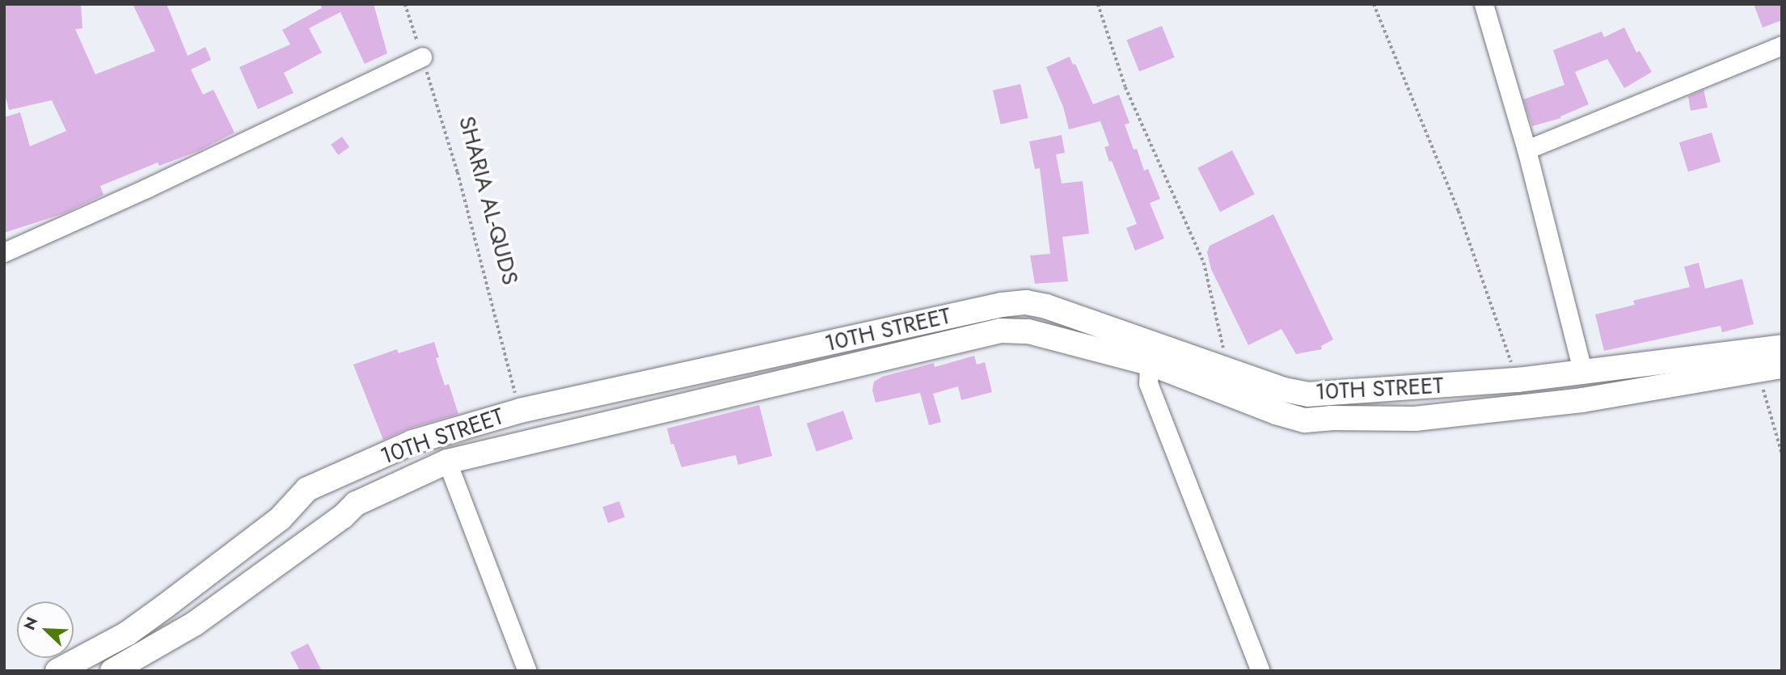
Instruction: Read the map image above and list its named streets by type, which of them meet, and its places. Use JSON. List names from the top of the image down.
{
  "streets": {
    "main road": ["10TH STREET"],
    "path": ["SHARIA AL-QUDS"]
  },
  "crossings": [
    ["SHARIA AL-QUDS", "10TH STREET"]
  ],
  "north": "top left"
}
